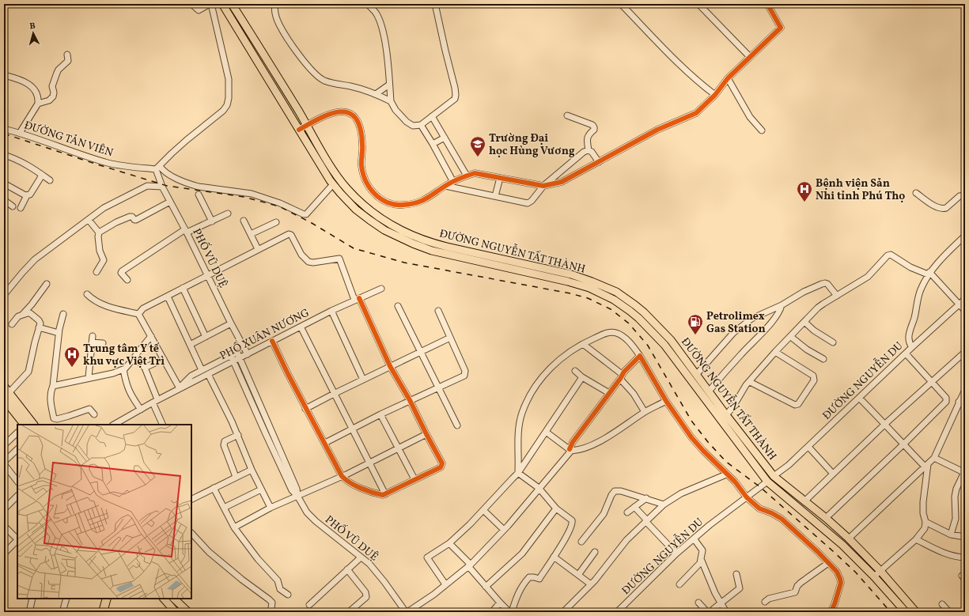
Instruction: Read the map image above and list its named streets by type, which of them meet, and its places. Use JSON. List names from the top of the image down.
{
  "streets": {
    "main road": ["ĐƯỜNG NGUYỄN TẤT THÀNH"],
    "street": [
      "ĐƯỜNG TẢN VIÊN",
      "PHỐ VŨ DUỆ",
      "PHỐ XUÂN NƯƠNG",
      "ĐƯỜNG NGUYỄN DU"
    ]
  },
  "crossings": [
    ["ĐƯỜNG TẢN VIÊN", "PHỐ VŨ DUỆ"],
    ["ĐƯỜNG NGUYỄN TẤT THÀNH", "ĐƯỜNG NGUYỄN DU"],
    ["PHỐ VŨ DUỆ", "PHỐ XUÂN NƯƠNG"]
  ],
  "places": {
    "school or university": ["Trường Đại học Hùng Vương"],
    "hospital": ["Bệnh viện Sản Nhi tỉnh Phú Thọ", "Trung tâm Y tế khu vực Việt Trì"],
    "fuel station": ["Petrolimex Gas Station"]
  },
  "north": "top"
}
